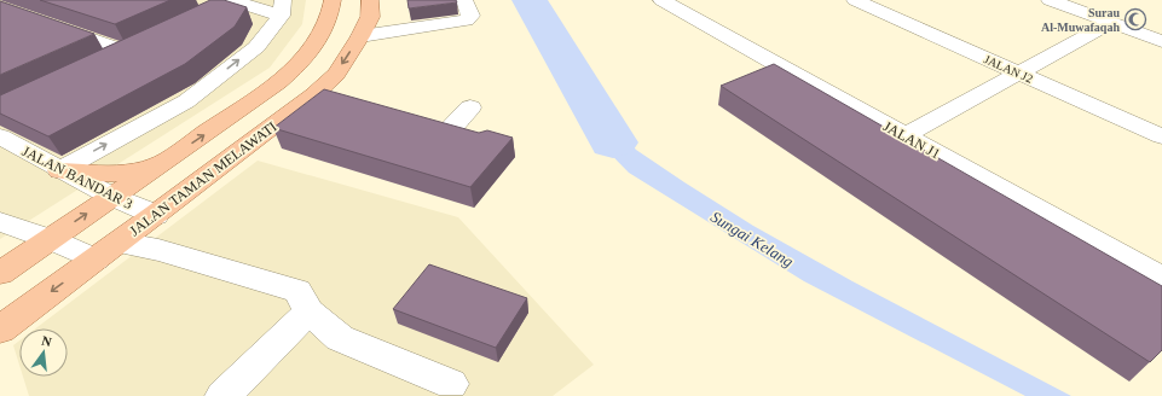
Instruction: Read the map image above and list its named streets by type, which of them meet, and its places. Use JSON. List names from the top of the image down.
{
  "streets": {
    "main road": ["JALAN TAMAN MELAWATI"],
    "street": ["JALAN J2", "JALAN J1", "JALAN BANDAR 3"]
  },
  "crossings": [
    ["JALAN BANDAR 3", "JALAN TAMAN MELAWATI"]
  ],
  "water": ["Sungai Kelang"],
  "places": {
    "mosque": ["Surau Al-Muwafaqah"]
  },
  "north": "top"
}
